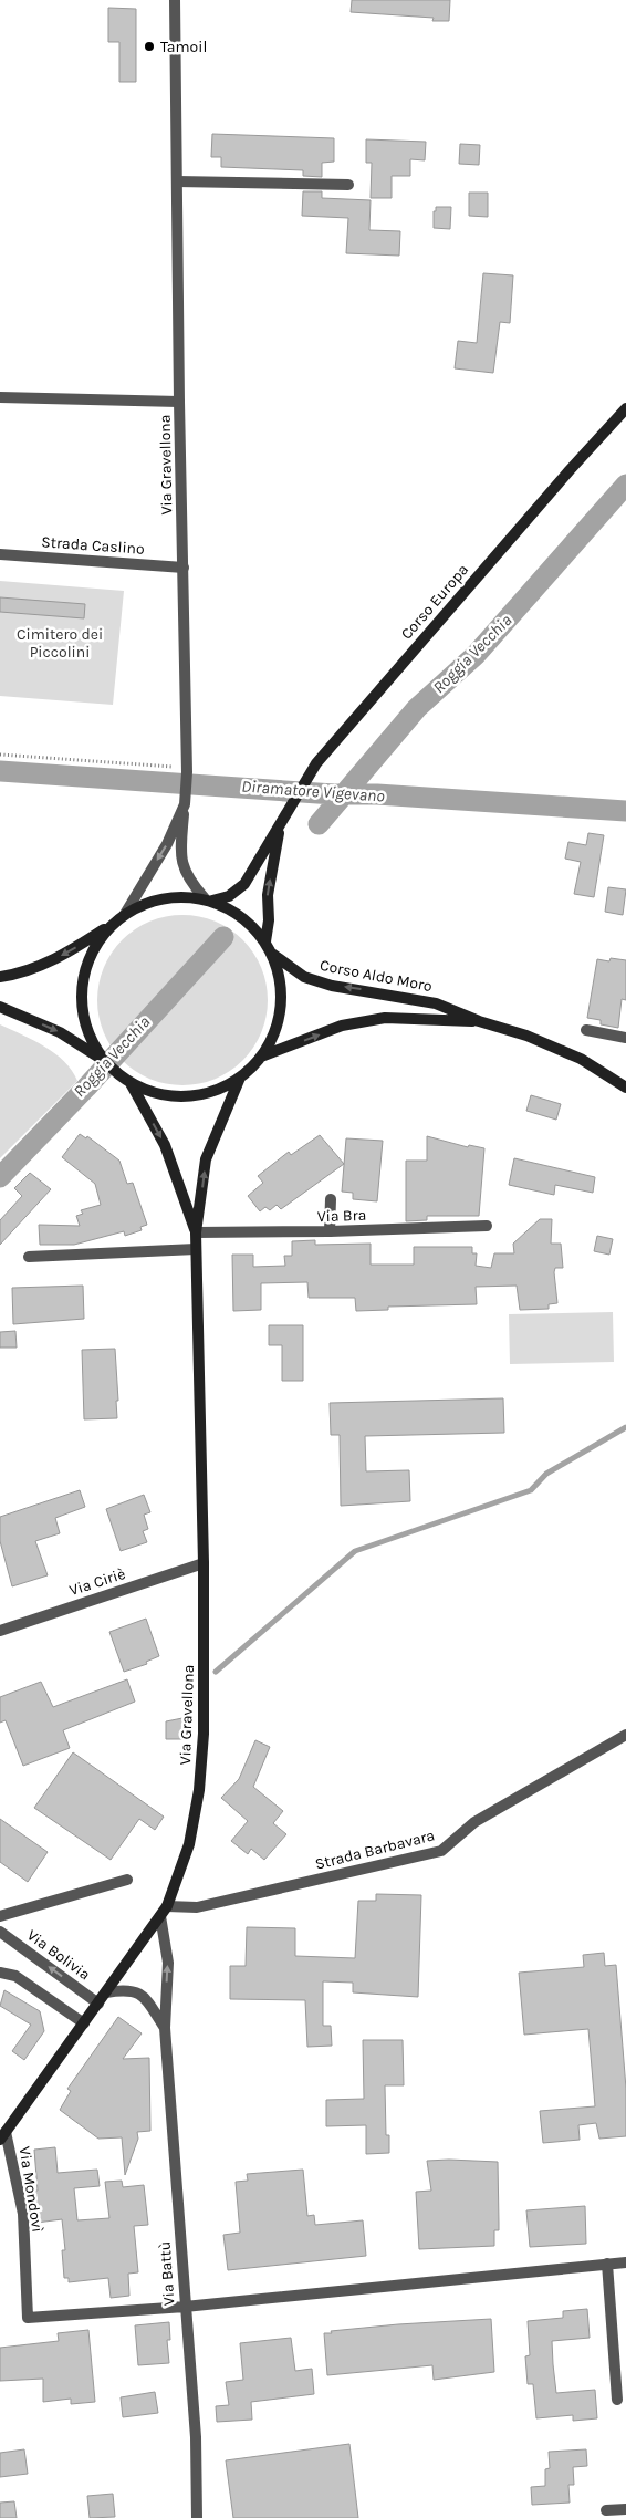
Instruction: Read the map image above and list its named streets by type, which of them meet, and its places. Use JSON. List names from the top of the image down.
{
  "streets": {
    "main road": ["Via Gravellona", "Corso Europa", "Corso Aldo Moro"],
    "street": [
      "Strada Caslino",
      "Via Bra",
      "Via Ciriè",
      "Strada Barbavara",
      "Via Bolivia",
      "Via Mondovì",
      "Via Battù"
    ]
  },
  "crossings": [
    ["Via Gravellona", "Strada Caslino"],
    ["Via Gravellona", "Via Bra"],
    ["Via Gravellona", "Via Ciriè"],
    ["Via Gravellona", "Strada Barbavara"],
    ["Via Gravellona", "Via Bolivia"],
    ["Via Gravellona", "Via Mondovì"],
    ["Via Gravellona", "Via Battù"],
    ["Strada Barbavara", "Via Battù"],
    ["Via Mondovì", "Via Battù"]
  ],
  "water": ["Roggia Vecchia", "Diramatore Vigevano"],
  "parks": ["Cimitero dei Piccolini"],
  "places": ["Tamoil"]
}
